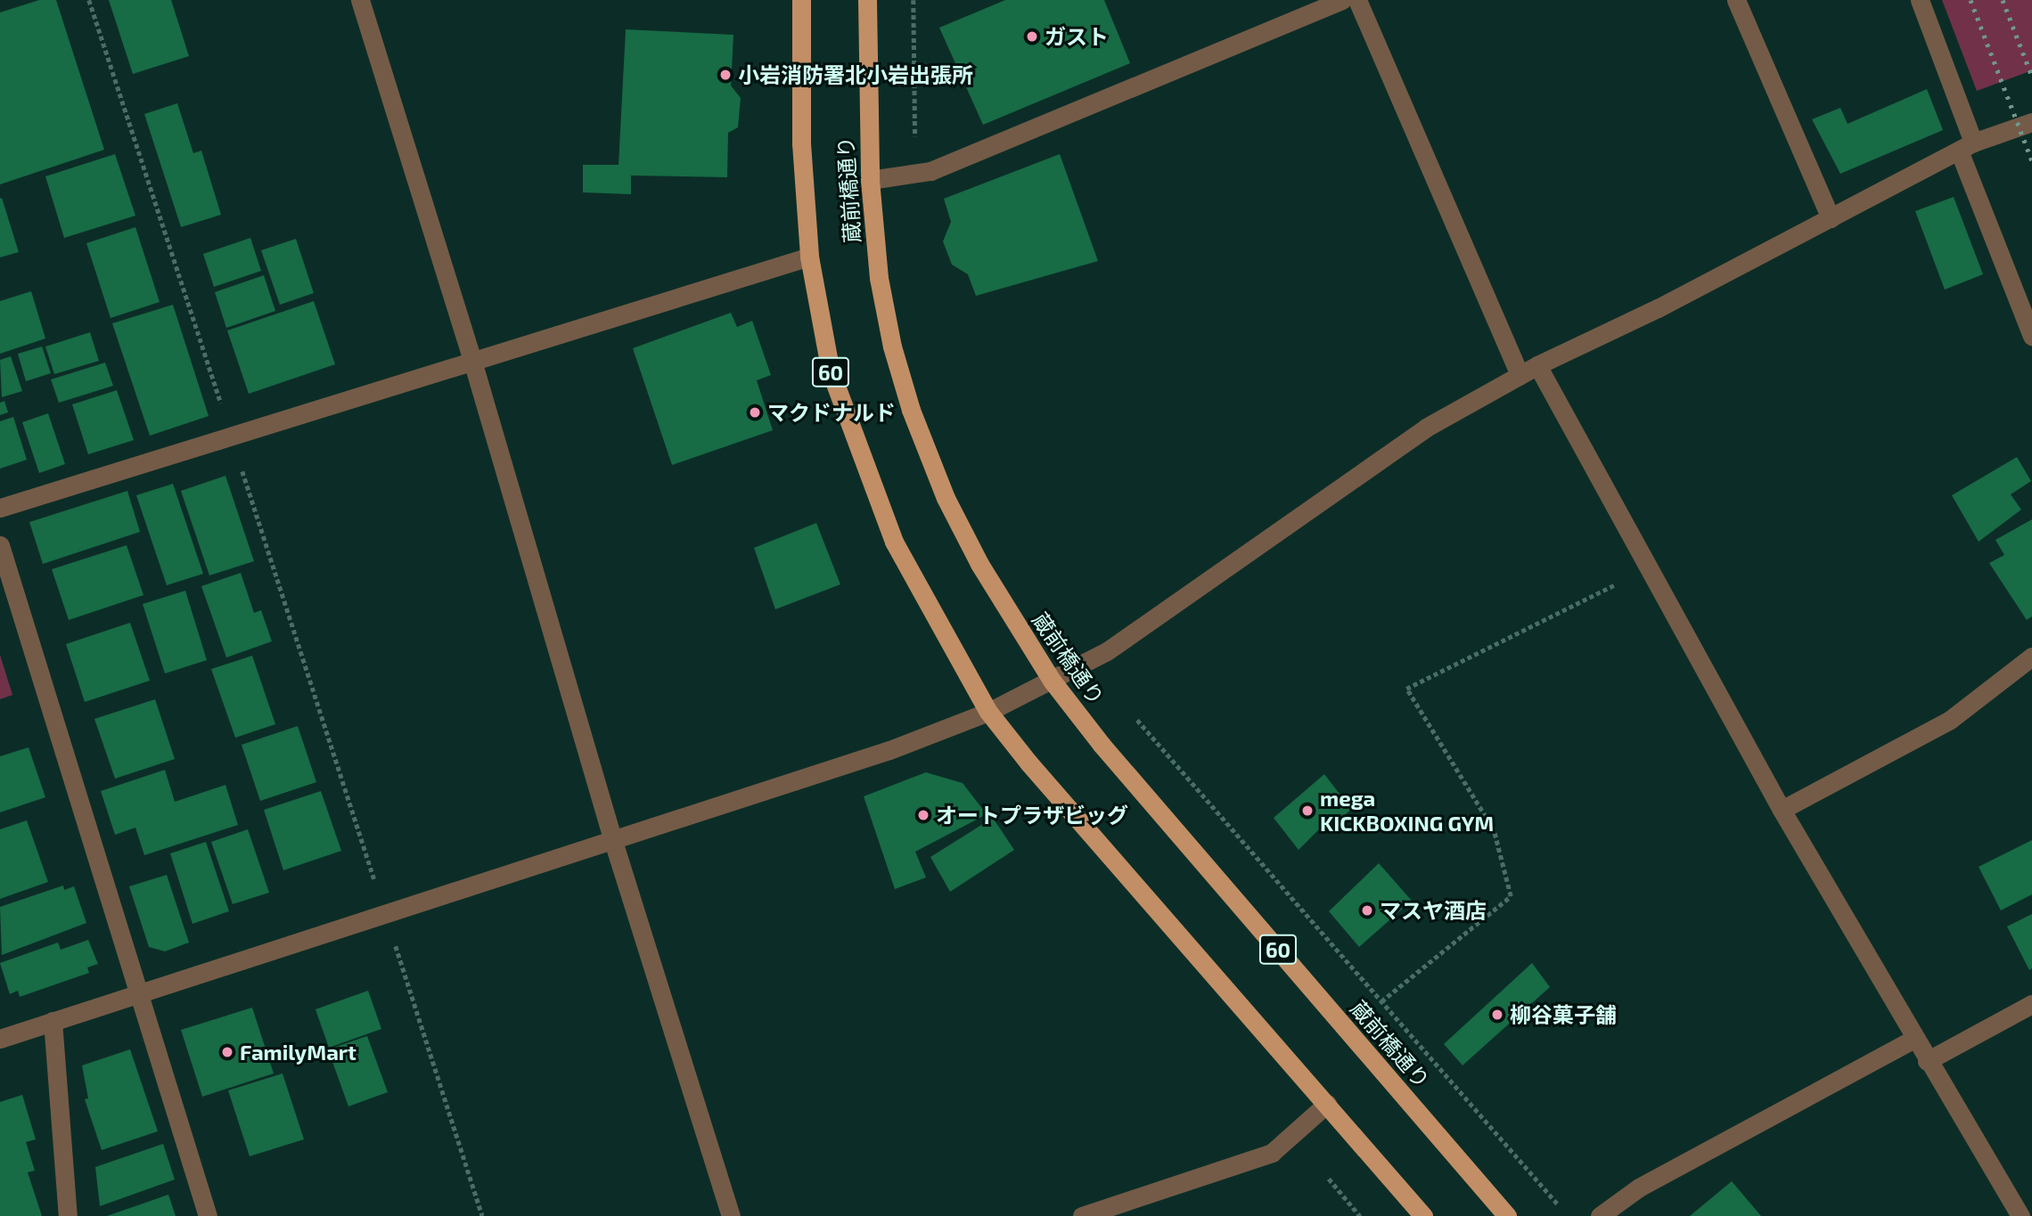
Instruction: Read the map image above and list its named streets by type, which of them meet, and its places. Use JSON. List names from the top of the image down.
{
  "streets": {
    "main road": ["蔵前橋通り", "60"]
  },
  "places": [
    "ガスト",
    "小岩消防署北小岩出張所",
    "マクドナルド",
    "mega KICKBOXING GYM",
    "オートプラザビッグ",
    "マスヤ酒店",
    "柳谷菓子舗",
    "FamilyMart"
  ]
}
